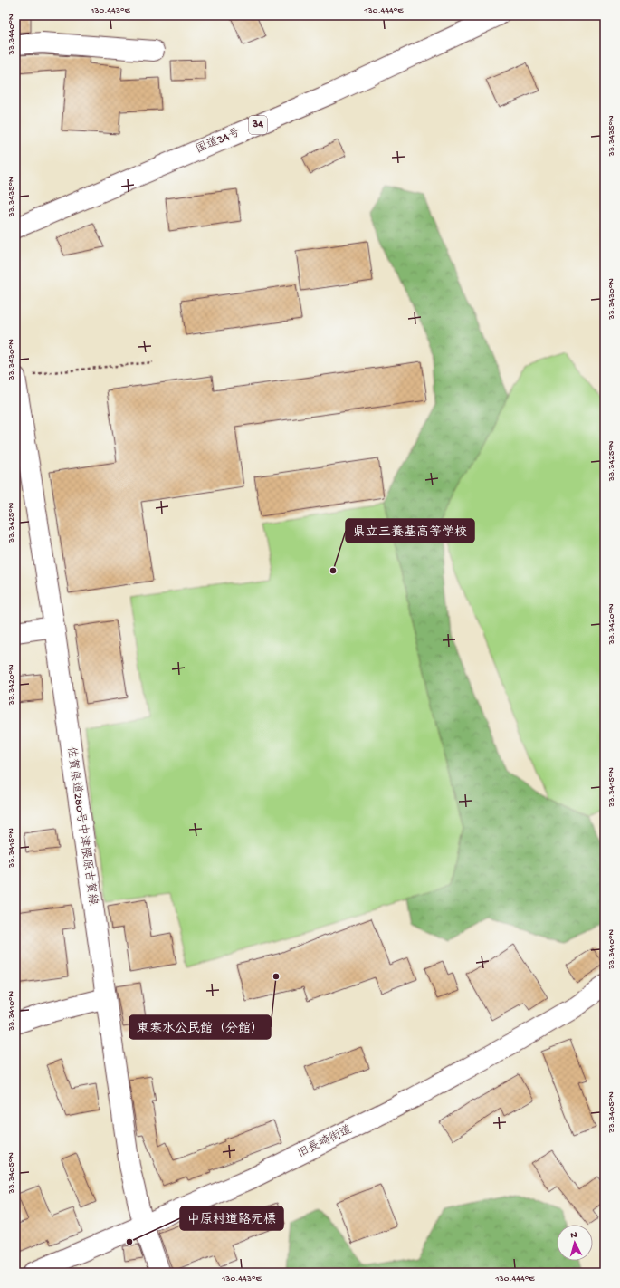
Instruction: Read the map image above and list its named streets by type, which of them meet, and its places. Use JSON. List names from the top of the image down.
{
  "streets": {
    "main road": [
      "34",
      "国道34号",
      "佐賀県道280号中津隈原古賀線",
      "旧長崎街道"
    ]
  },
  "crossings": [
    ["佐賀県道280号中津隈原古賀線", "旧長崎街道"]
  ],
  "places": ["県立三養基高等学校", "東寒水公民館（分館）", "中原村道路元標"],
  "north": "top",
  "coordinates": [
    "130.443°E",
    "130.444°E",
    "33.3440°N",
    "33.3435°N",
    "33.3430°N",
    "33.3425°N",
    "33.3420°N",
    "33.3415°N",
    "33.3410°N",
    "33.3405°N"
  ]
}
